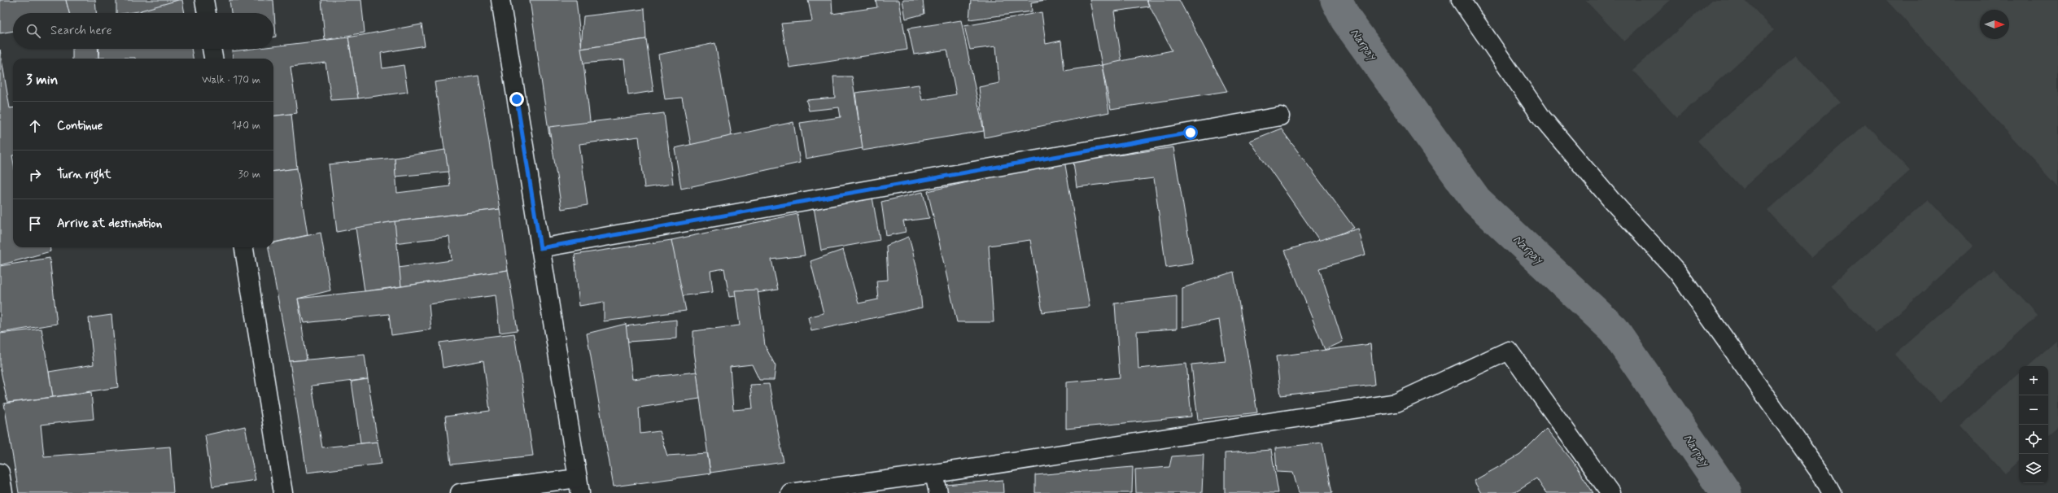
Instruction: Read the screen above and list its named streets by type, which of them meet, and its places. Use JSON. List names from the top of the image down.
{
  "water": ["Narpay"],
  "north": "right",
  "page": {
    "search": "Search here",
    "heading": ["3 min", "Walk · 170 m"],
    "list": [
      ["Continue", "140 m"],
      ["Turn right", "30 m"],
      "Arrive at destination"
    ],
    "map_buttons": ["+", "−"]
  }
}
